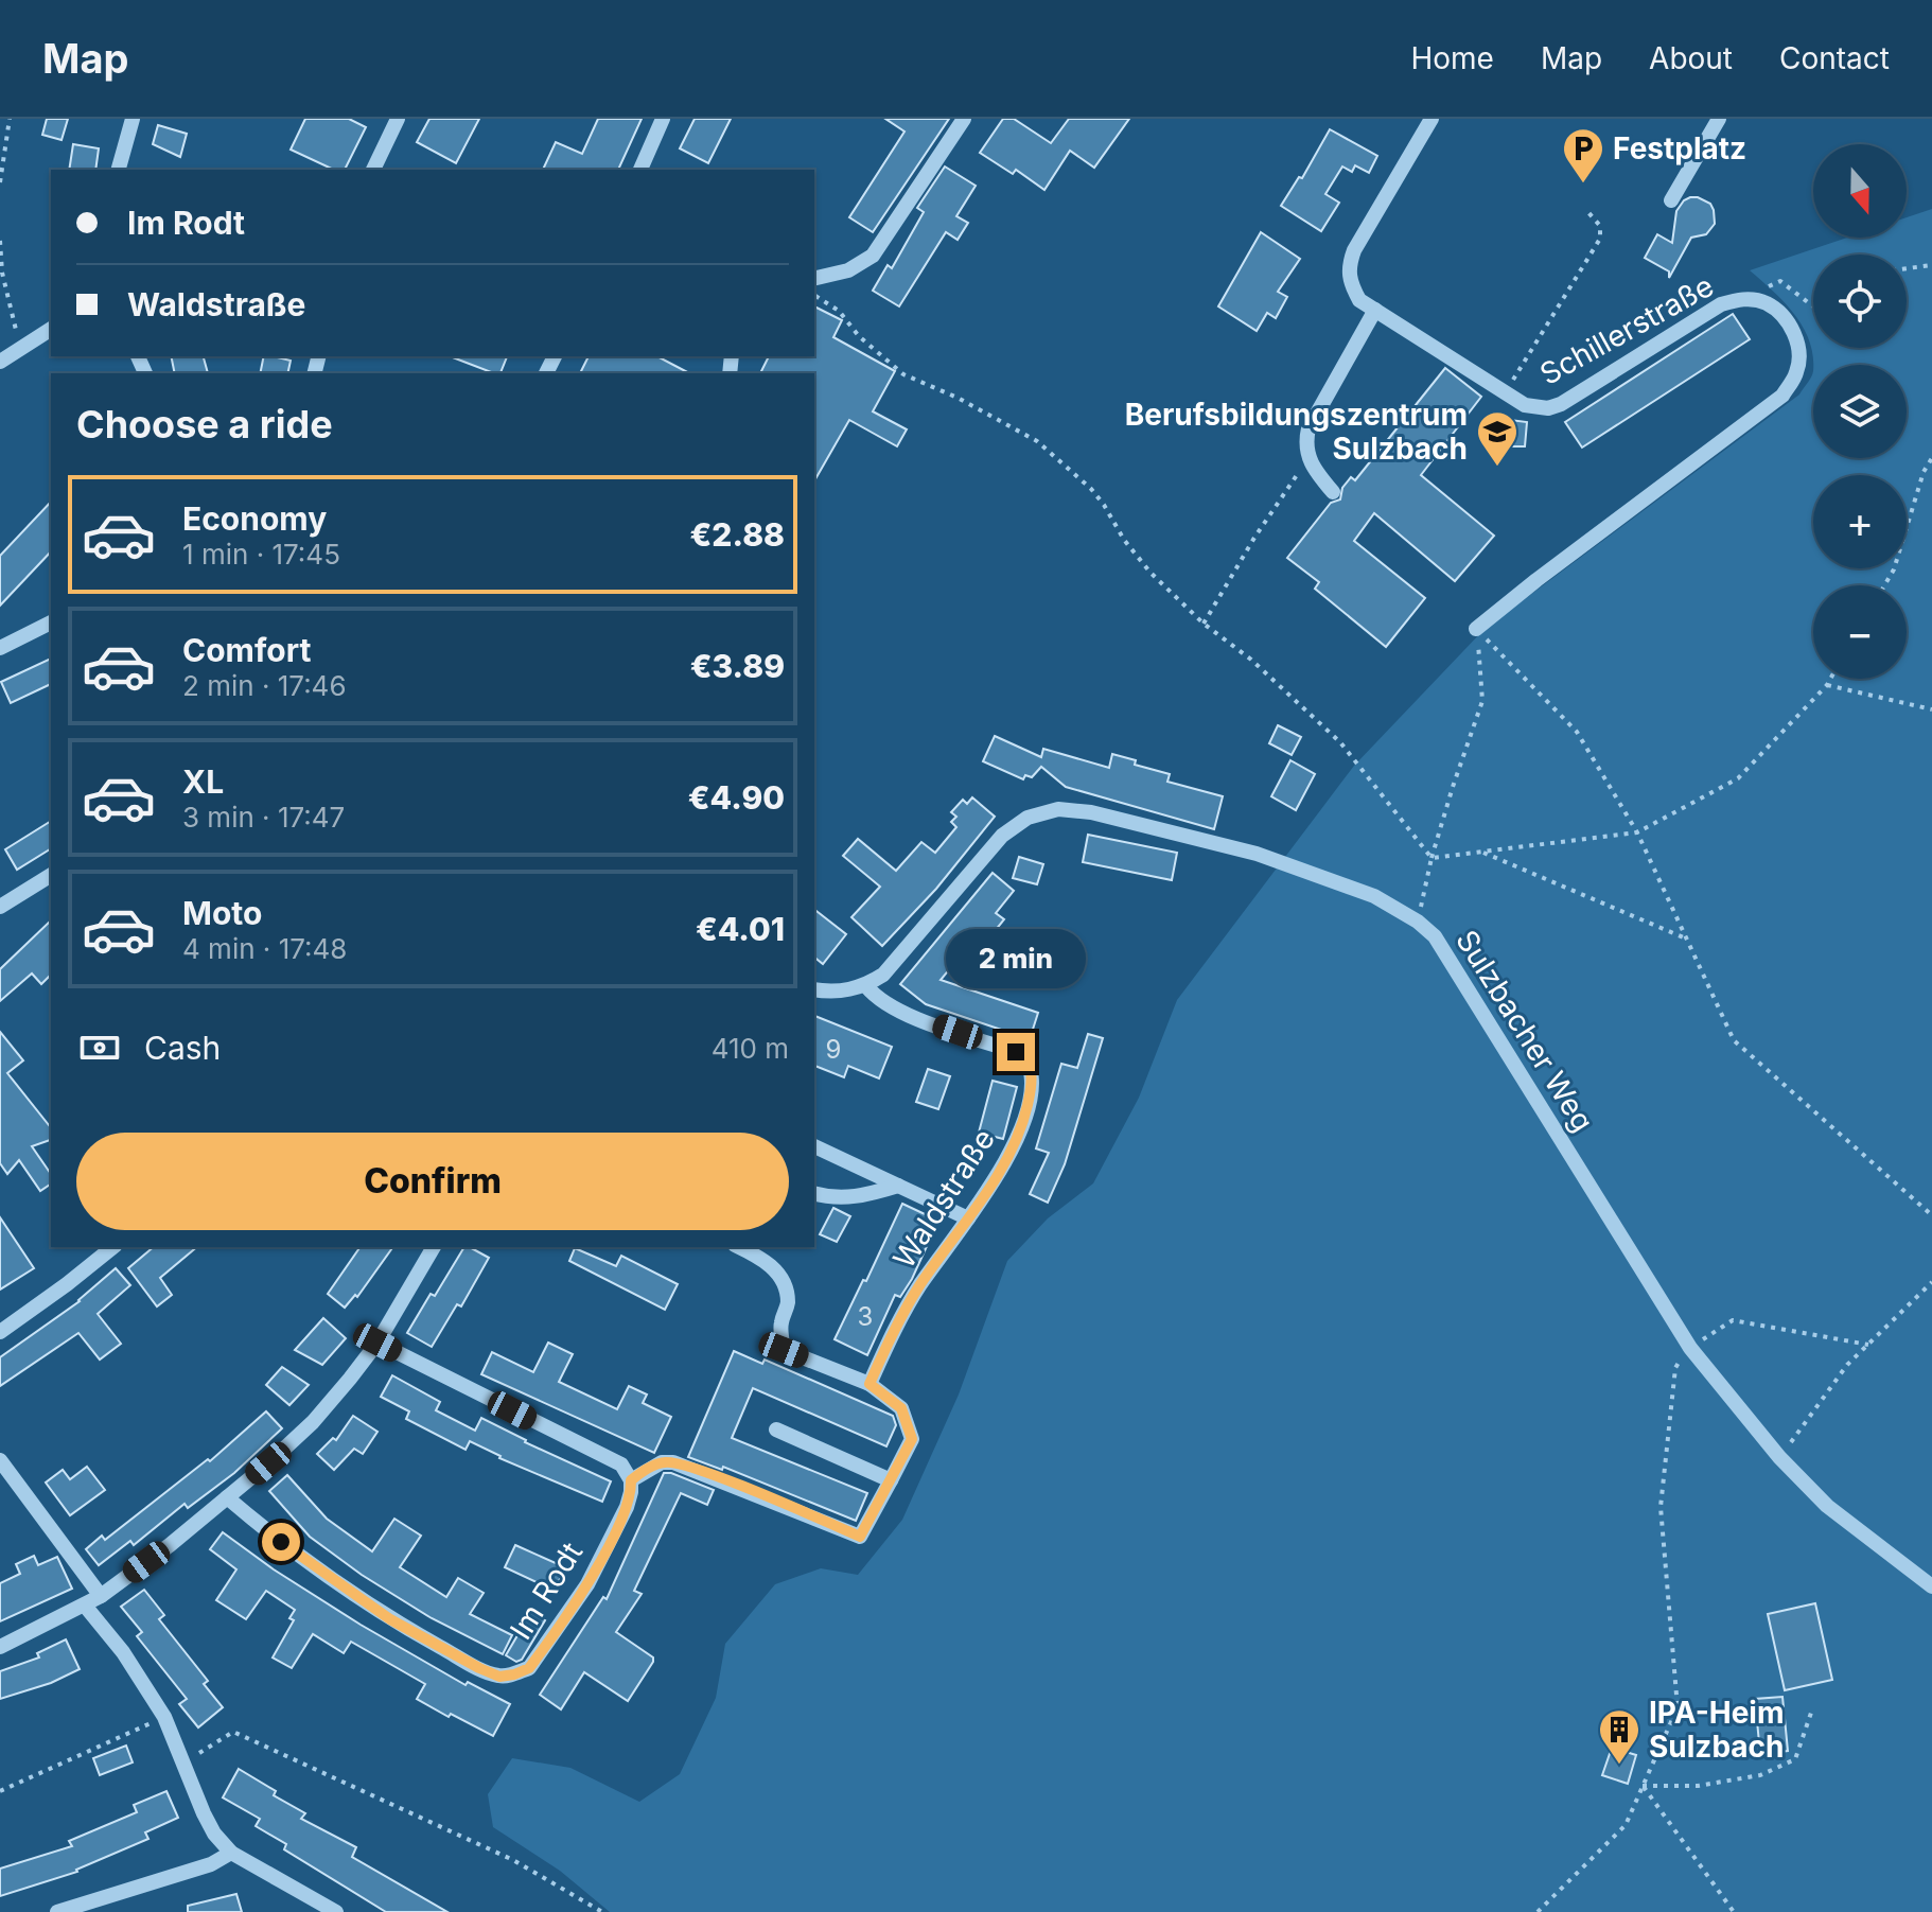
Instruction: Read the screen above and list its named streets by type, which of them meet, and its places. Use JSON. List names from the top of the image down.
{
  "streets": {
    "street": [
      "Schillerstraße",
      "Sulzbacher Weg",
      "Waldstraße",
      "Im Rodt"
    ]
  },
  "crossings": [
    ["Sulzbacher Weg", "Waldstraße"]
  ],
  "places": {
    "parking": ["Festplatz"],
    "school or university": ["Berufsbildungszentrum Sulzbach"],
    "building": ["IPA-Heim Sulzbach"]
  },
  "house_numbers": ["9", "3"],
  "north": "bottom",
  "page": {
    "header": "Map",
    "nav": [
      "Home",
      "Map",
      "About",
      "Contact"
    ],
    "map_buttons": ["+", "−"],
    "banner": ["Im Rodt", "Waldstraße"],
    "heading": "Choose a ride",
    "list": [
      {
        "name": "Economy",
        "note": "1 min · 17:45",
        "value": "€2.88"
      },
      {
        "name": "Comfort",
        "note": "2 min · 17:46",
        "value": "€3.89"
      },
      {
        "name": "XL",
        "note": "3 min · 17:47",
        "value": "€4.90"
      },
      {
        "name": "Moto",
        "note": "4 min · 17:48",
        "value": "€4.01"
      }
    ],
    "bubble": "2 min",
    "pay": ["Cash", "410 m"],
    "buttons": "Confirm"
  }
}
